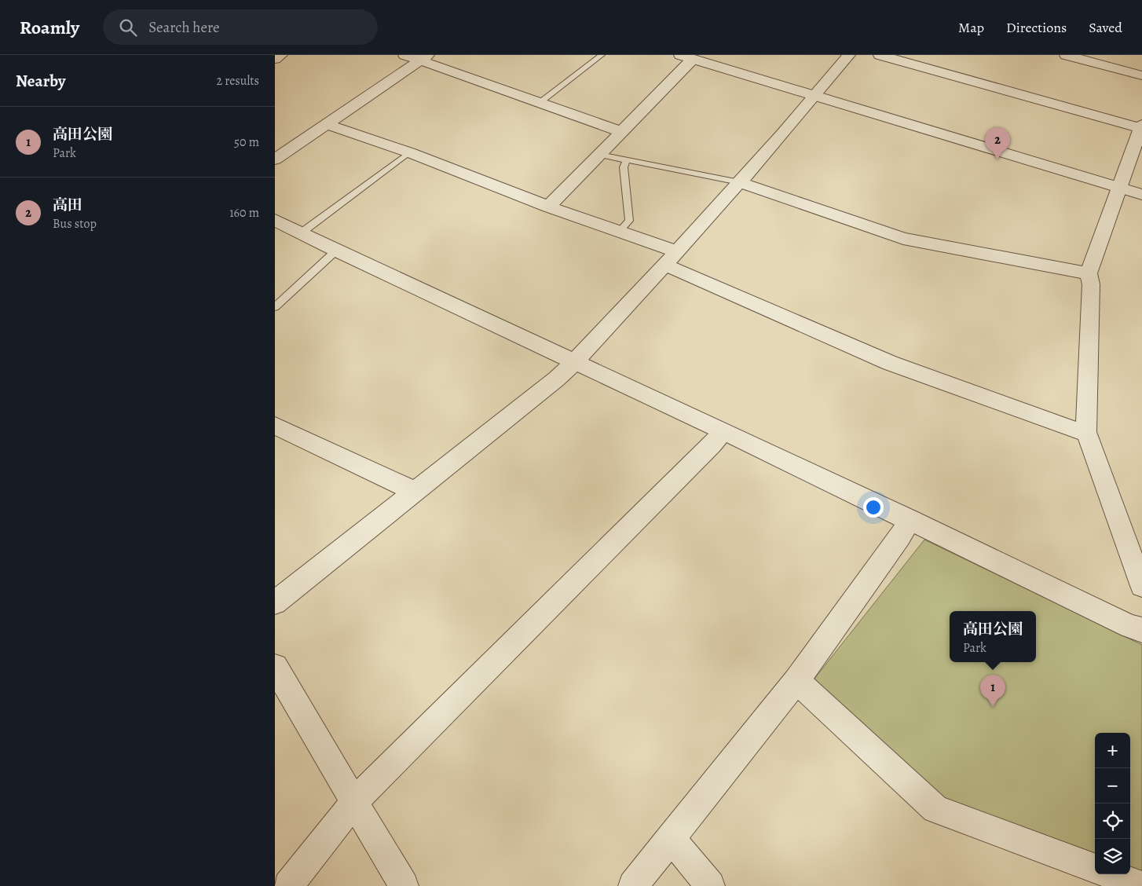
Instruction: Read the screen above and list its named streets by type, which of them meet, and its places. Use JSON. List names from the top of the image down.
{
  "page": {
    "header": "Roamly",
    "search": "Search here",
    "nav": ["Map", "Directions", "Saved"],
    "heading": ["Nearby", "2 results"],
    "list": [
      {
        "mark": "1",
        "name": "高田公園",
        "note": "Park",
        "value": "50 m"
      },
      {
        "mark": "2",
        "name": "高田",
        "note": "Bus stop",
        "value": "160 m"
      }
    ],
    "pins": ["2", "1"],
    "popup": ["高田公園", "Park"],
    "map_buttons": ["+", "−"]
  }
}
